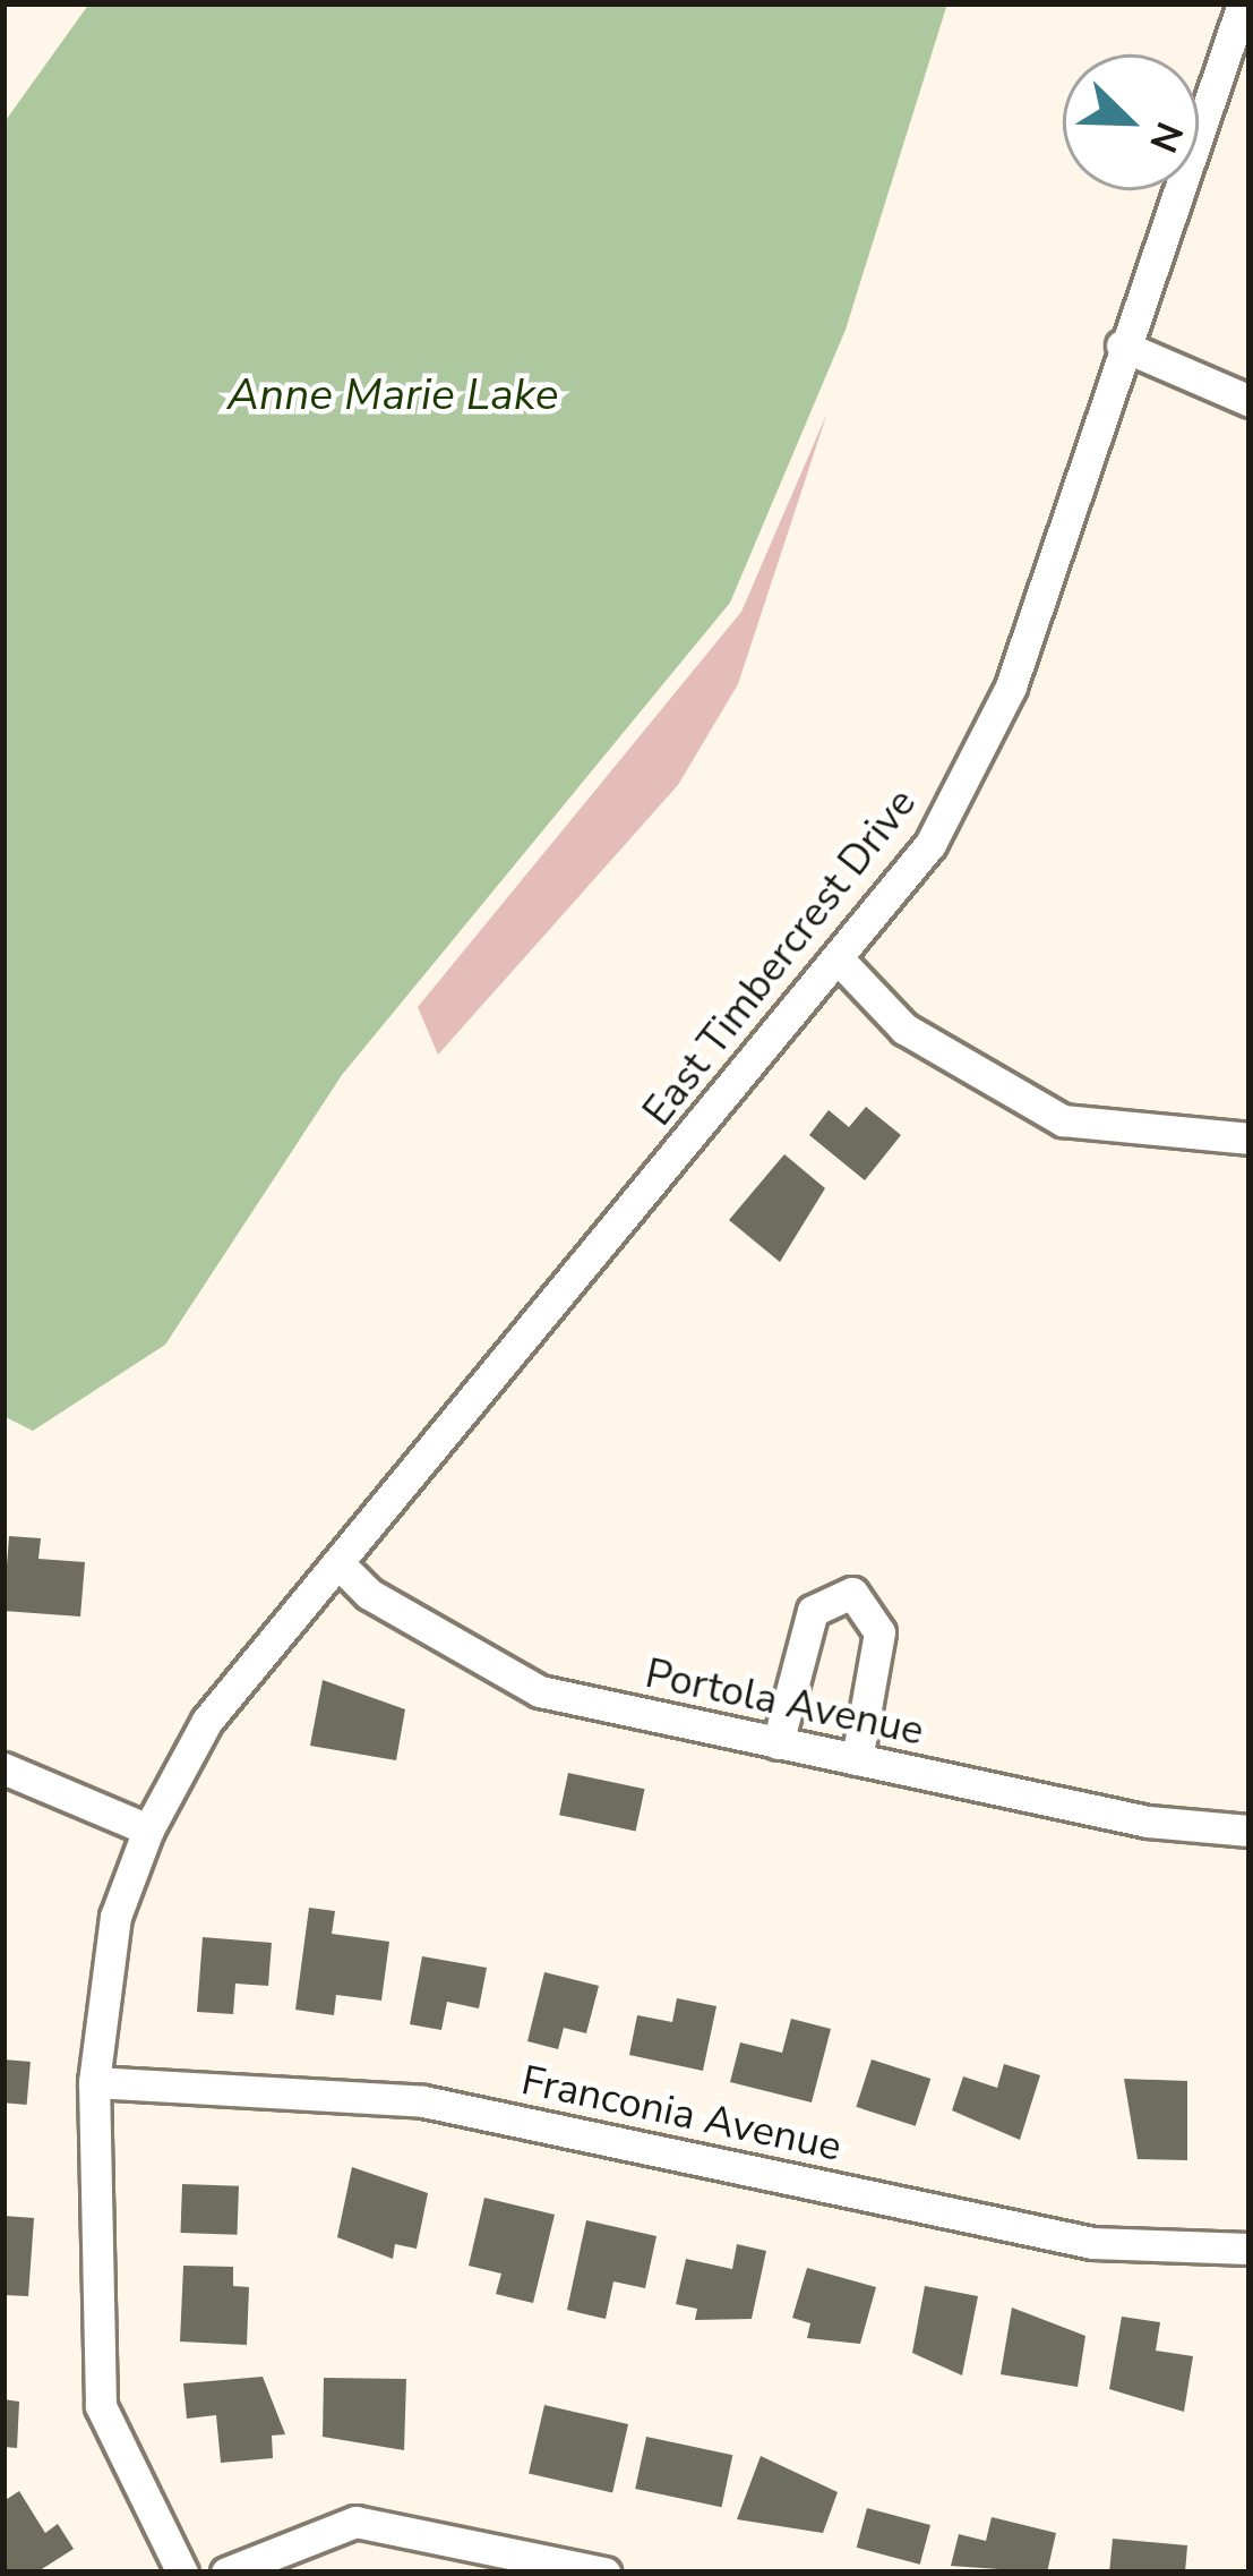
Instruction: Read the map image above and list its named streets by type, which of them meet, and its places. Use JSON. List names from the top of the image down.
{
  "streets": {
    "street": ["East Timbercrest Drive", "Portola Avenue", "Franconia Avenue"]
  },
  "crossings": [
    ["East Timbercrest Drive", "Portola Avenue"],
    ["East Timbercrest Drive", "Franconia Avenue"]
  ],
  "water": ["Anne Marie Lake"],
  "north": "bottom right"
}
